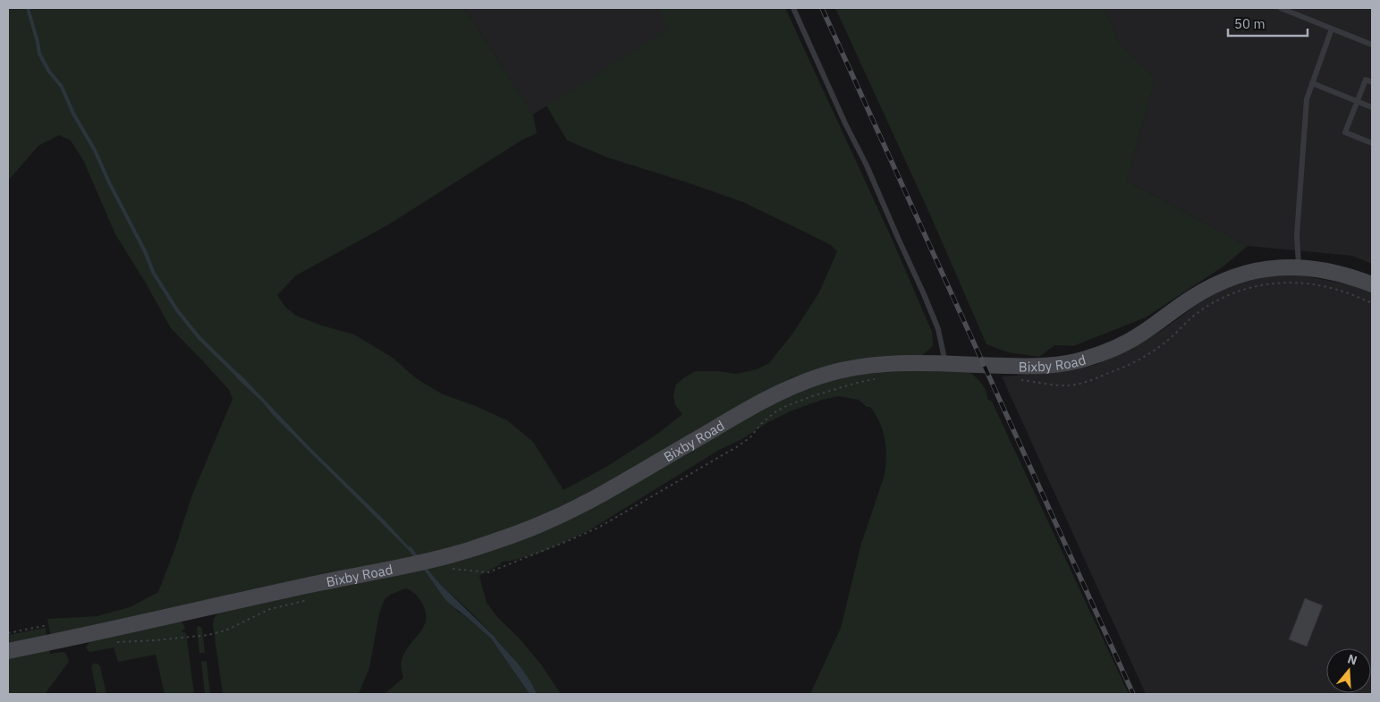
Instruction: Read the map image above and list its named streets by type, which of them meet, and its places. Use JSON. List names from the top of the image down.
{
  "streets": {
    "street": ["Bixby Road"]
  },
  "scale_bar": "50 m",
  "north": "top"
}
